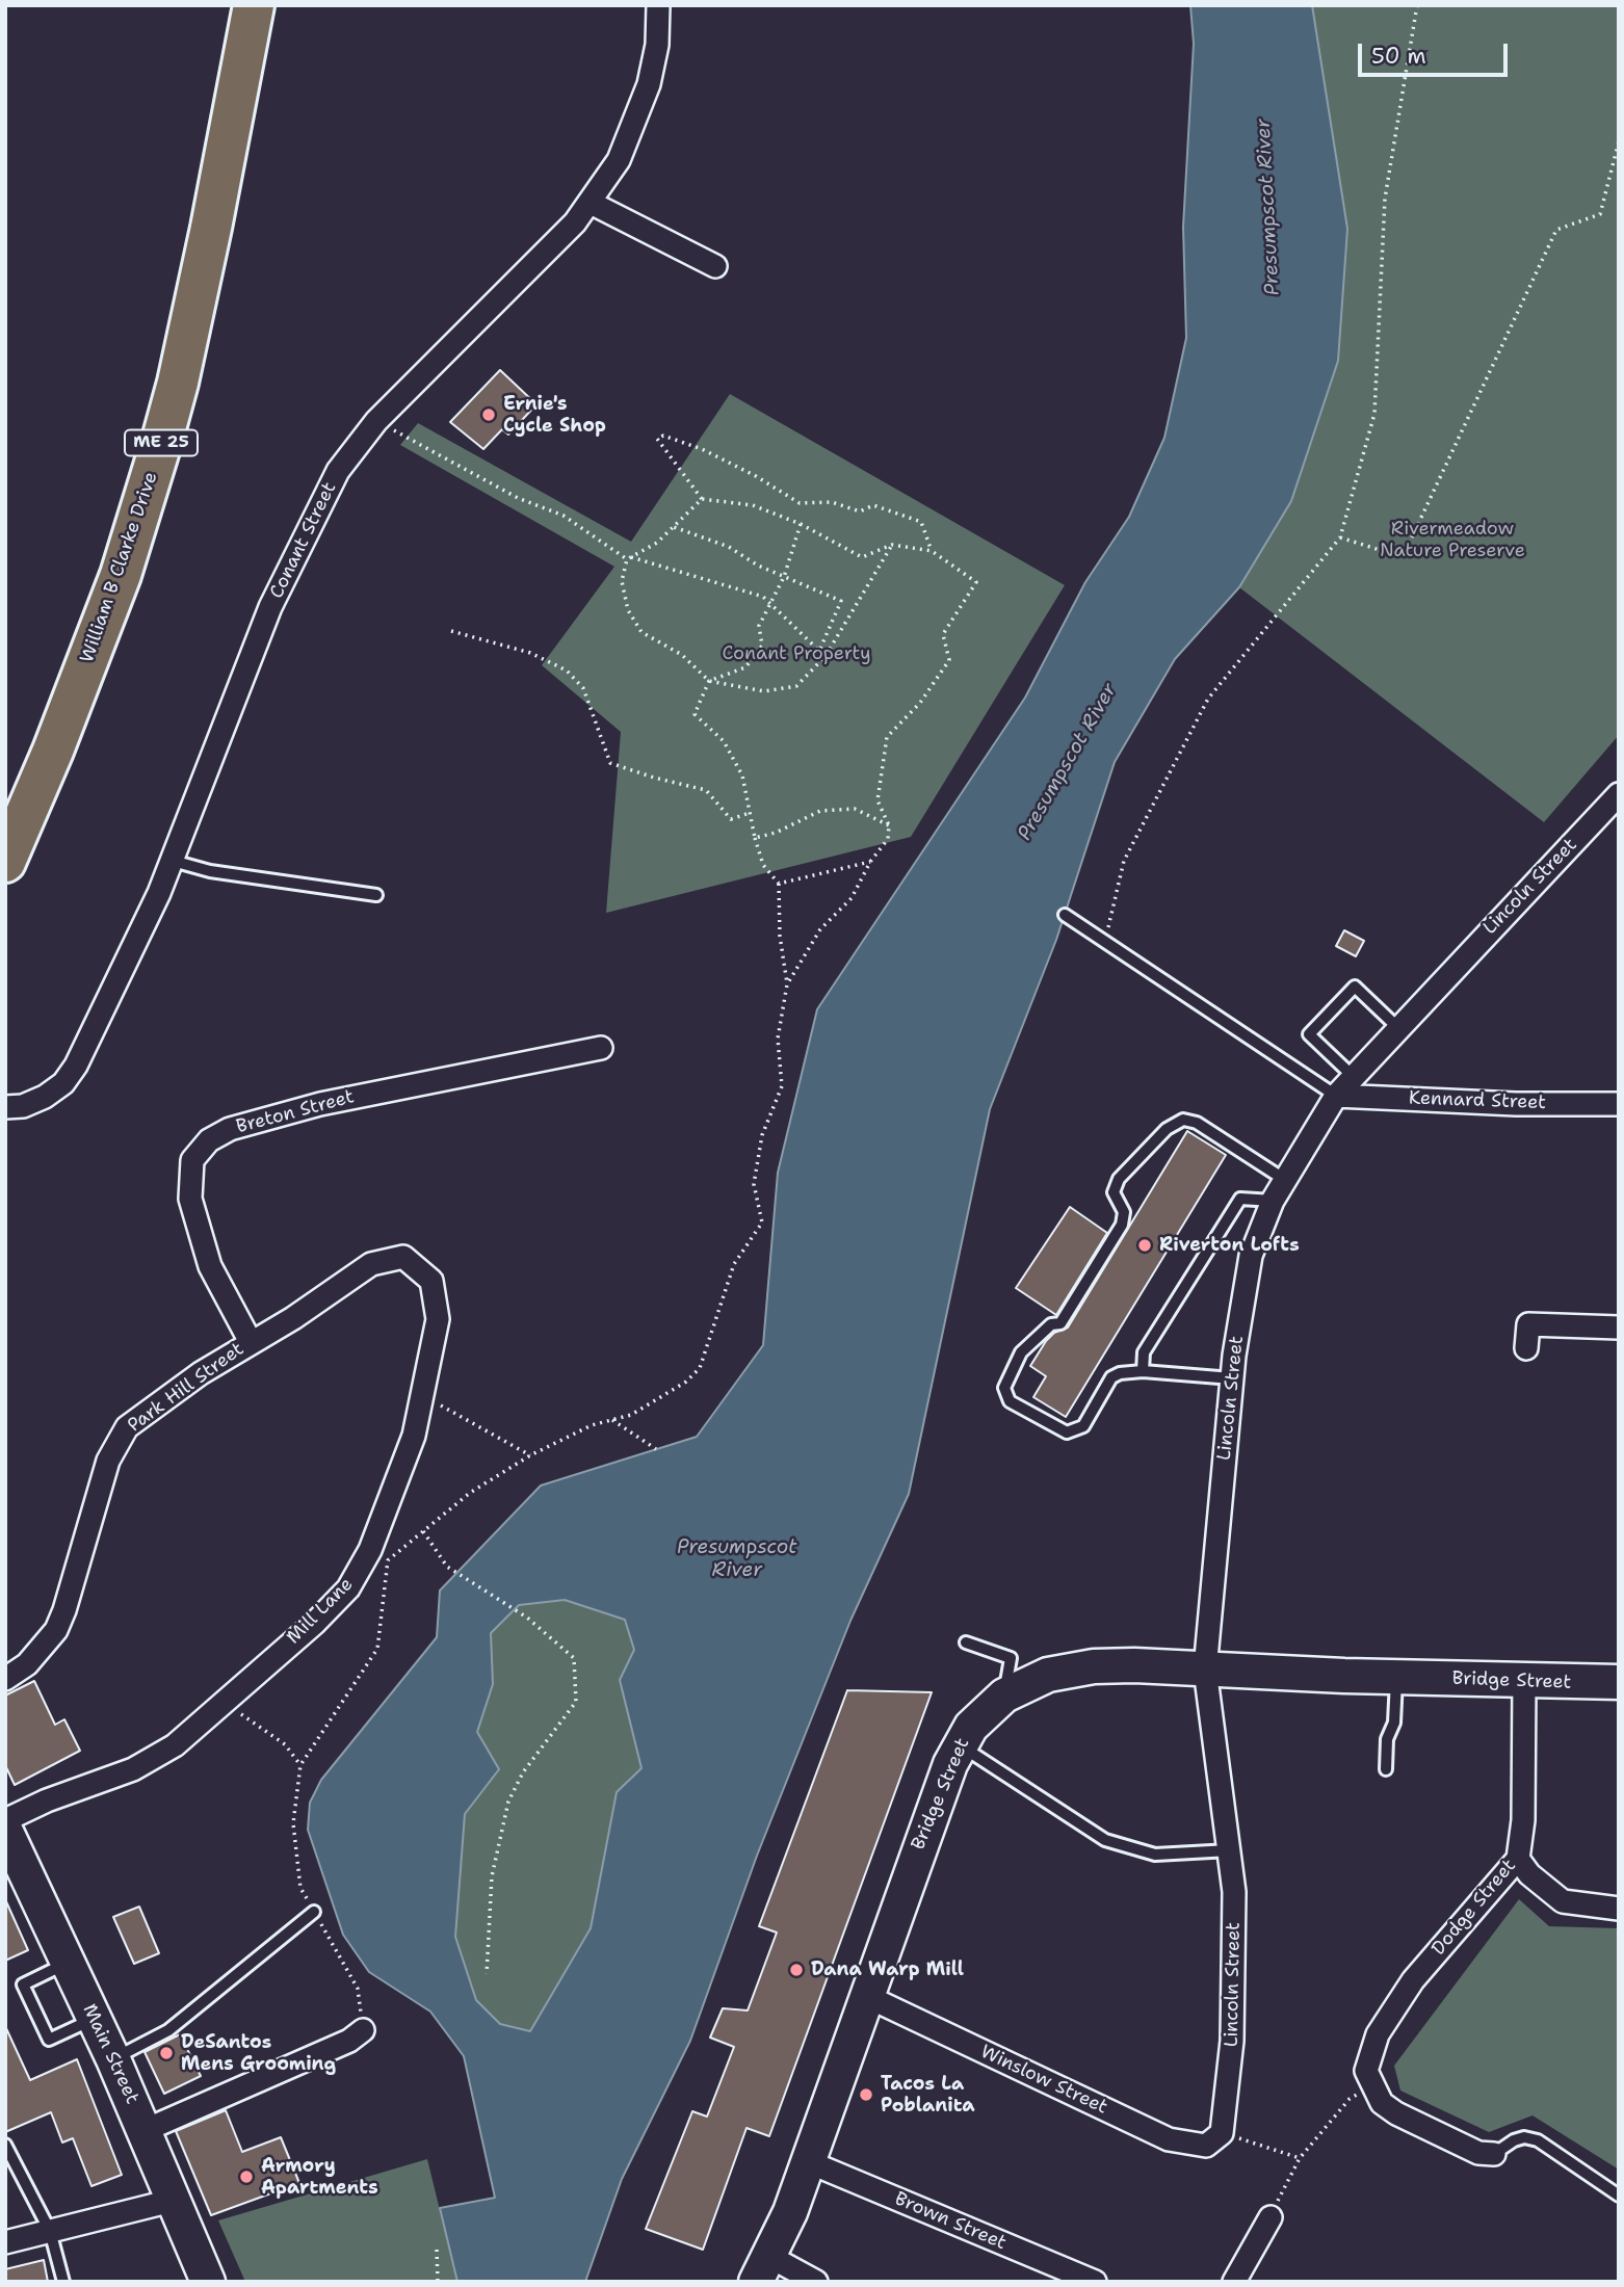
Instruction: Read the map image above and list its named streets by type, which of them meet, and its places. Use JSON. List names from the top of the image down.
{
  "streets": {
    "highway": ["ME 25", "William B Clarke Drive"],
    "street": [
      "Conant Street",
      "Lincoln Street",
      "Kennard Street",
      "Breton Street",
      "Park Hill Street",
      "Mill Lane",
      "Bridge Street",
      "Dodge Street",
      "Main Street",
      "Winslow Street",
      "Brown Street"
    ]
  },
  "crossings": [
    ["Lincoln Street", "Kennard Street"],
    ["Lincoln Street", "Bridge Street"],
    ["Lincoln Street", "Winslow Street"],
    ["Breton Street", "Park Hill Street"],
    ["Park Hill Street", "Mill Lane"],
    ["Bridge Street", "Dodge Street"],
    ["Bridge Street", "Winslow Street"],
    ["Bridge Street", "Brown Street"]
  ],
  "water": ["Presumpscot River"],
  "parks": ["Rivermeadow Nature Preserve", "Conant Property"],
  "places": [
    "Ernie's Cycle Shop",
    "Riverton Lofts",
    "Dana Warp Mill",
    "DeSantos Mens Grooming",
    "Tacos La Poblanita",
    "Armory Apartments"
  ],
  "scale_bar": "50 m"
}
